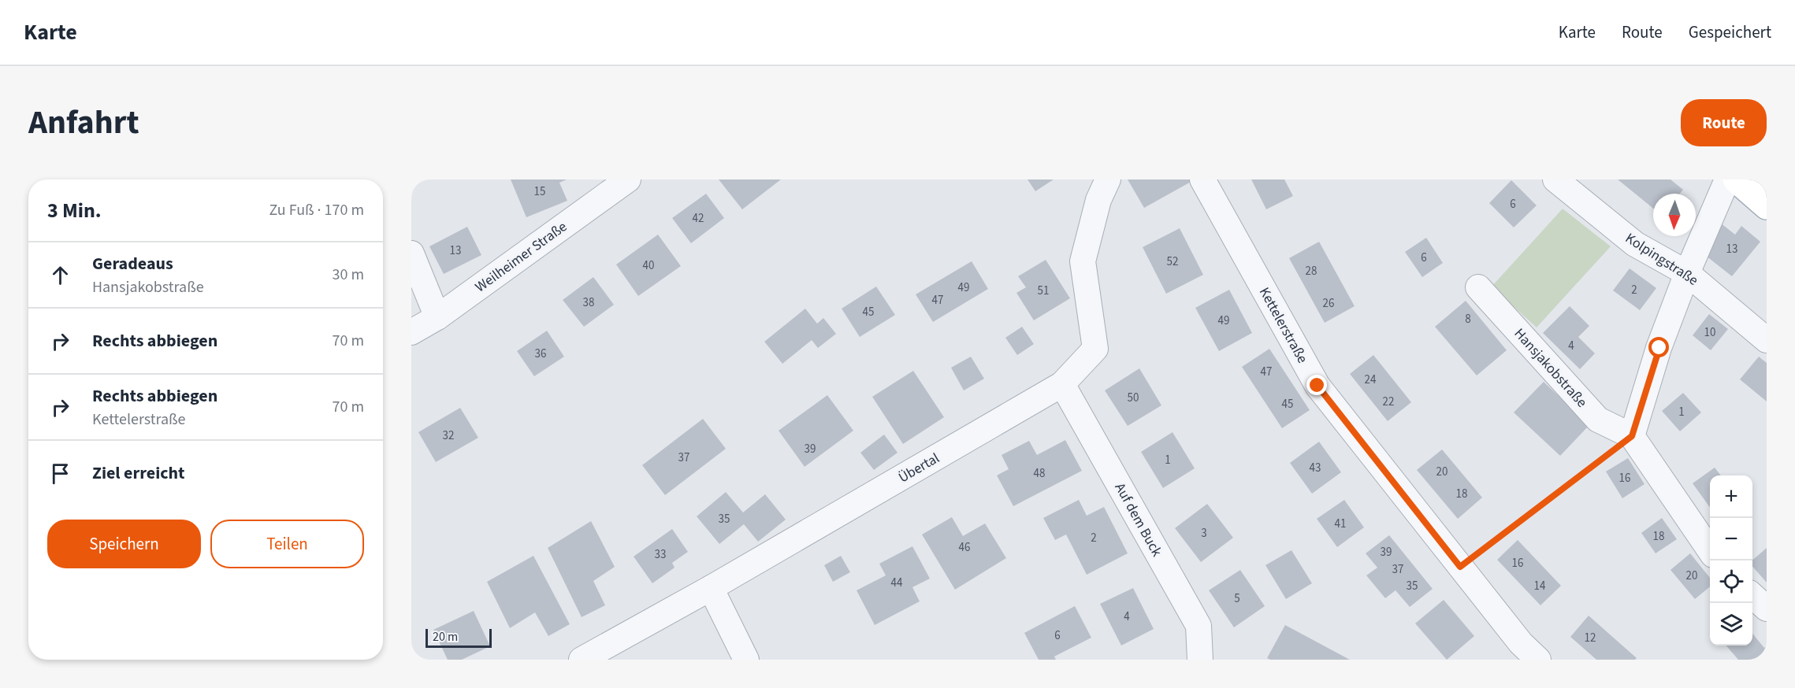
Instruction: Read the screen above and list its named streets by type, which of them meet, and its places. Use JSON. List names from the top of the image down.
{
  "streets": {
    "street": [
      "Weilheimer Straße",
      "Kolpingstraße",
      "Kettelerstraße",
      "Hansjakobstraße",
      "Übertal",
      "Auf dem Buck"
    ]
  },
  "crossings": [
    ["Übertal", "Auf dem Buck"]
  ],
  "house_numbers": [
    "15",
    "6",
    "42",
    "13",
    "13",
    "6",
    "52",
    "40",
    "28",
    "49",
    "2",
    "51",
    "47",
    "38",
    "26",
    "45",
    "8",
    "49",
    "10",
    "4",
    "36",
    "47",
    "24",
    "50",
    "22",
    "45",
    "1",
    "32",
    "39",
    "37",
    "1",
    "43",
    "20",
    "48",
    "16",
    "18",
    "35",
    "41",
    "3",
    "18",
    "2",
    "46",
    "39",
    "33",
    "16",
    "37",
    "20",
    "44",
    "35",
    "14",
    "5",
    "4",
    "6",
    "12"
  ],
  "scale_bar": "20 m",
  "north": "bottom",
  "page": {
    "header": "Karte",
    "nav": ["Karte", "Route", "Gespeichert"],
    "title": "Anfahrt",
    "buttons": [
      "Route",
      ["Speichern", "Teilen"]
    ],
    "heading": ["3 Min.", "Zu Fuß · 170 m"],
    "list": [
      ["Geradeaus", "Hansjakobstraße", "30 m"],
      ["Rechts abbiegen", "70 m"],
      ["Rechts abbiegen", "Kettelerstraße", "70 m"],
      "Ziel erreicht"
    ],
    "map_buttons": ["+", "−"],
    "scale": "20 m"
  }
}
